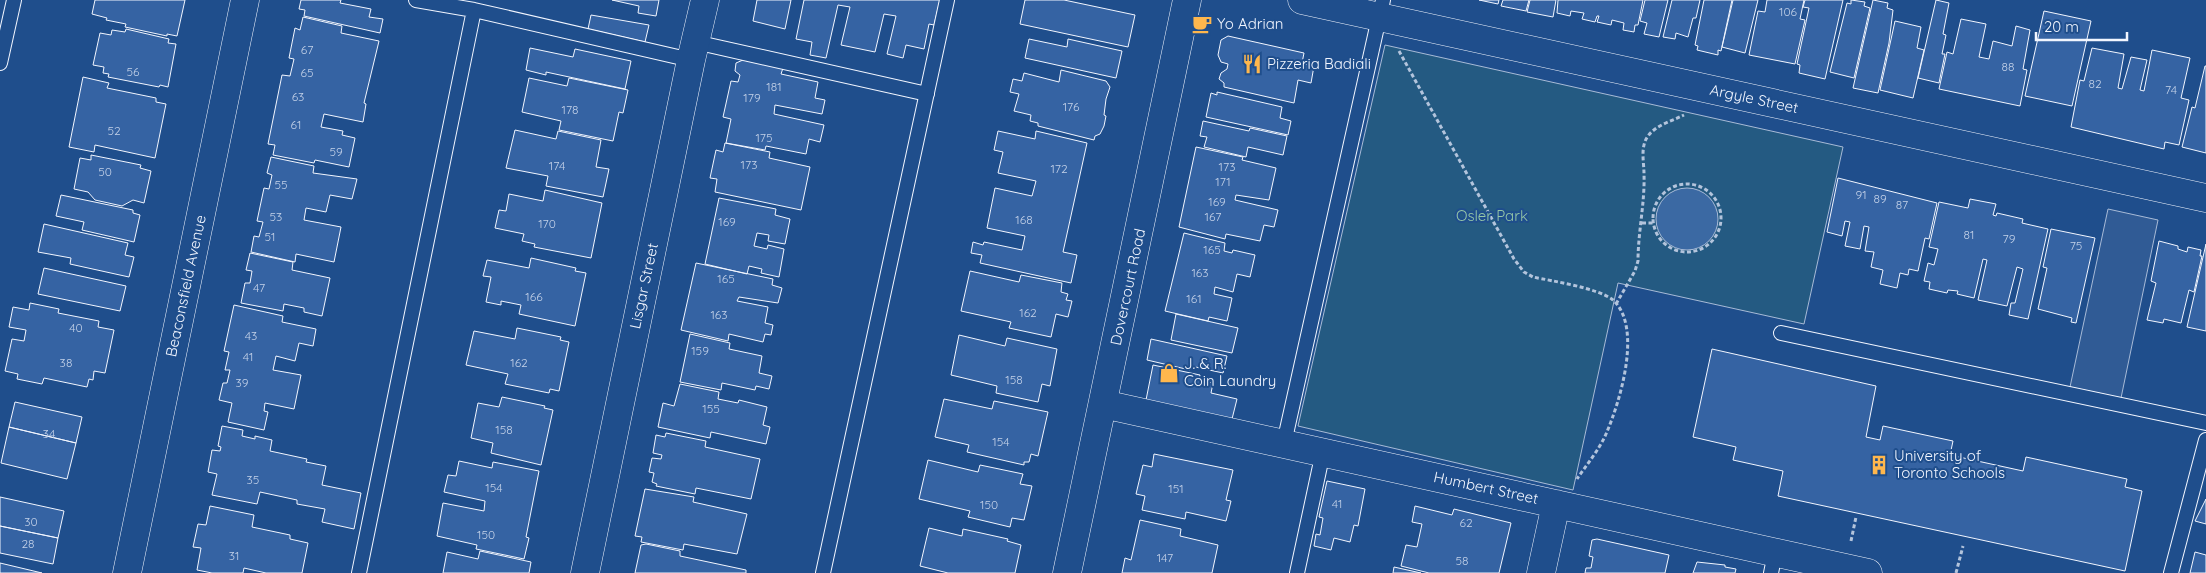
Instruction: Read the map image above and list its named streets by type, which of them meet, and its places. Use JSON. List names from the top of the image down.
{
  "streets": {
    "street": [
      "Argyle Street",
      "Beaconsfield Avenue",
      "Lisgar Street",
      "Dovercourt Road",
      "Humbert Street"
    ]
  },
  "crossings": [
    ["Dovercourt Road", "Humbert Street"]
  ],
  "parks": ["Osler Park"],
  "places": {
    "cafe": ["Yo Adrian"],
    "restaurant": ["Pizzeria Badiali"],
    "shop": ["J. & R. Coin Laundry"],
    "building": ["University of Toronto Schools"]
  },
  "house_numbers": [
    "106",
    "67",
    "88",
    "56",
    "65",
    "82",
    "181",
    "74",
    "63",
    "179",
    "176",
    "178",
    "61",
    "52",
    "175",
    "59",
    "173",
    "174",
    "173",
    "172",
    "50",
    "171",
    "55",
    "91",
    "89",
    "169",
    "87",
    "53",
    "167",
    "168",
    "169",
    "170",
    "81",
    "51",
    "79",
    "75",
    "165",
    "163",
    "165",
    "47",
    "166",
    "161",
    "162",
    "163",
    "40",
    "43",
    "159",
    "41",
    "38",
    "162",
    "158",
    "39",
    "155",
    "158",
    "34",
    "154",
    "35",
    "154",
    "151",
    "41",
    "150",
    "30",
    "62",
    "150",
    "28",
    "31",
    "147",
    "58"
  ],
  "scale_bar": "20 m"
}
